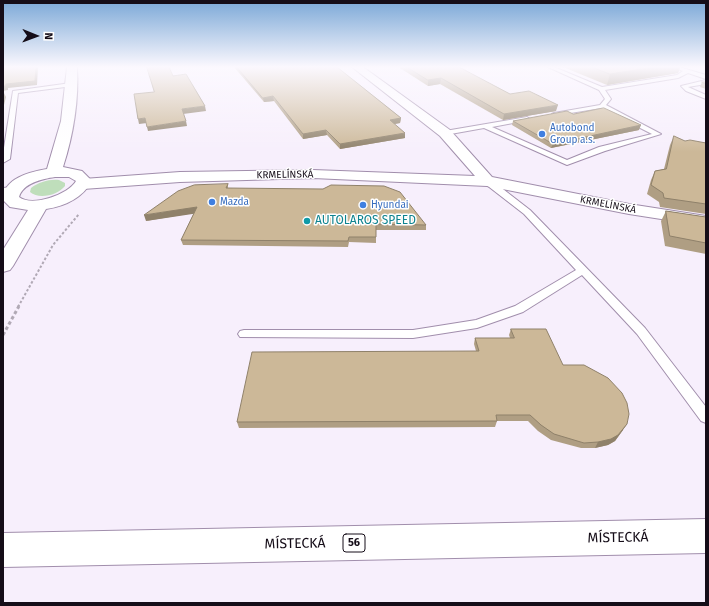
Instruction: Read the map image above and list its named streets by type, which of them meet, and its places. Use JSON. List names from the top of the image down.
{
  "streets": {
    "main road": ["MÍSTECKÁ", "56"],
    "street": ["KRMELÍNSKÁ"]
  },
  "places": [
    "Autobond Group a.s.",
    "Mazda",
    "Hyundai",
    "AUTOLAROS SPEED"
  ],
  "north": "right"
}
